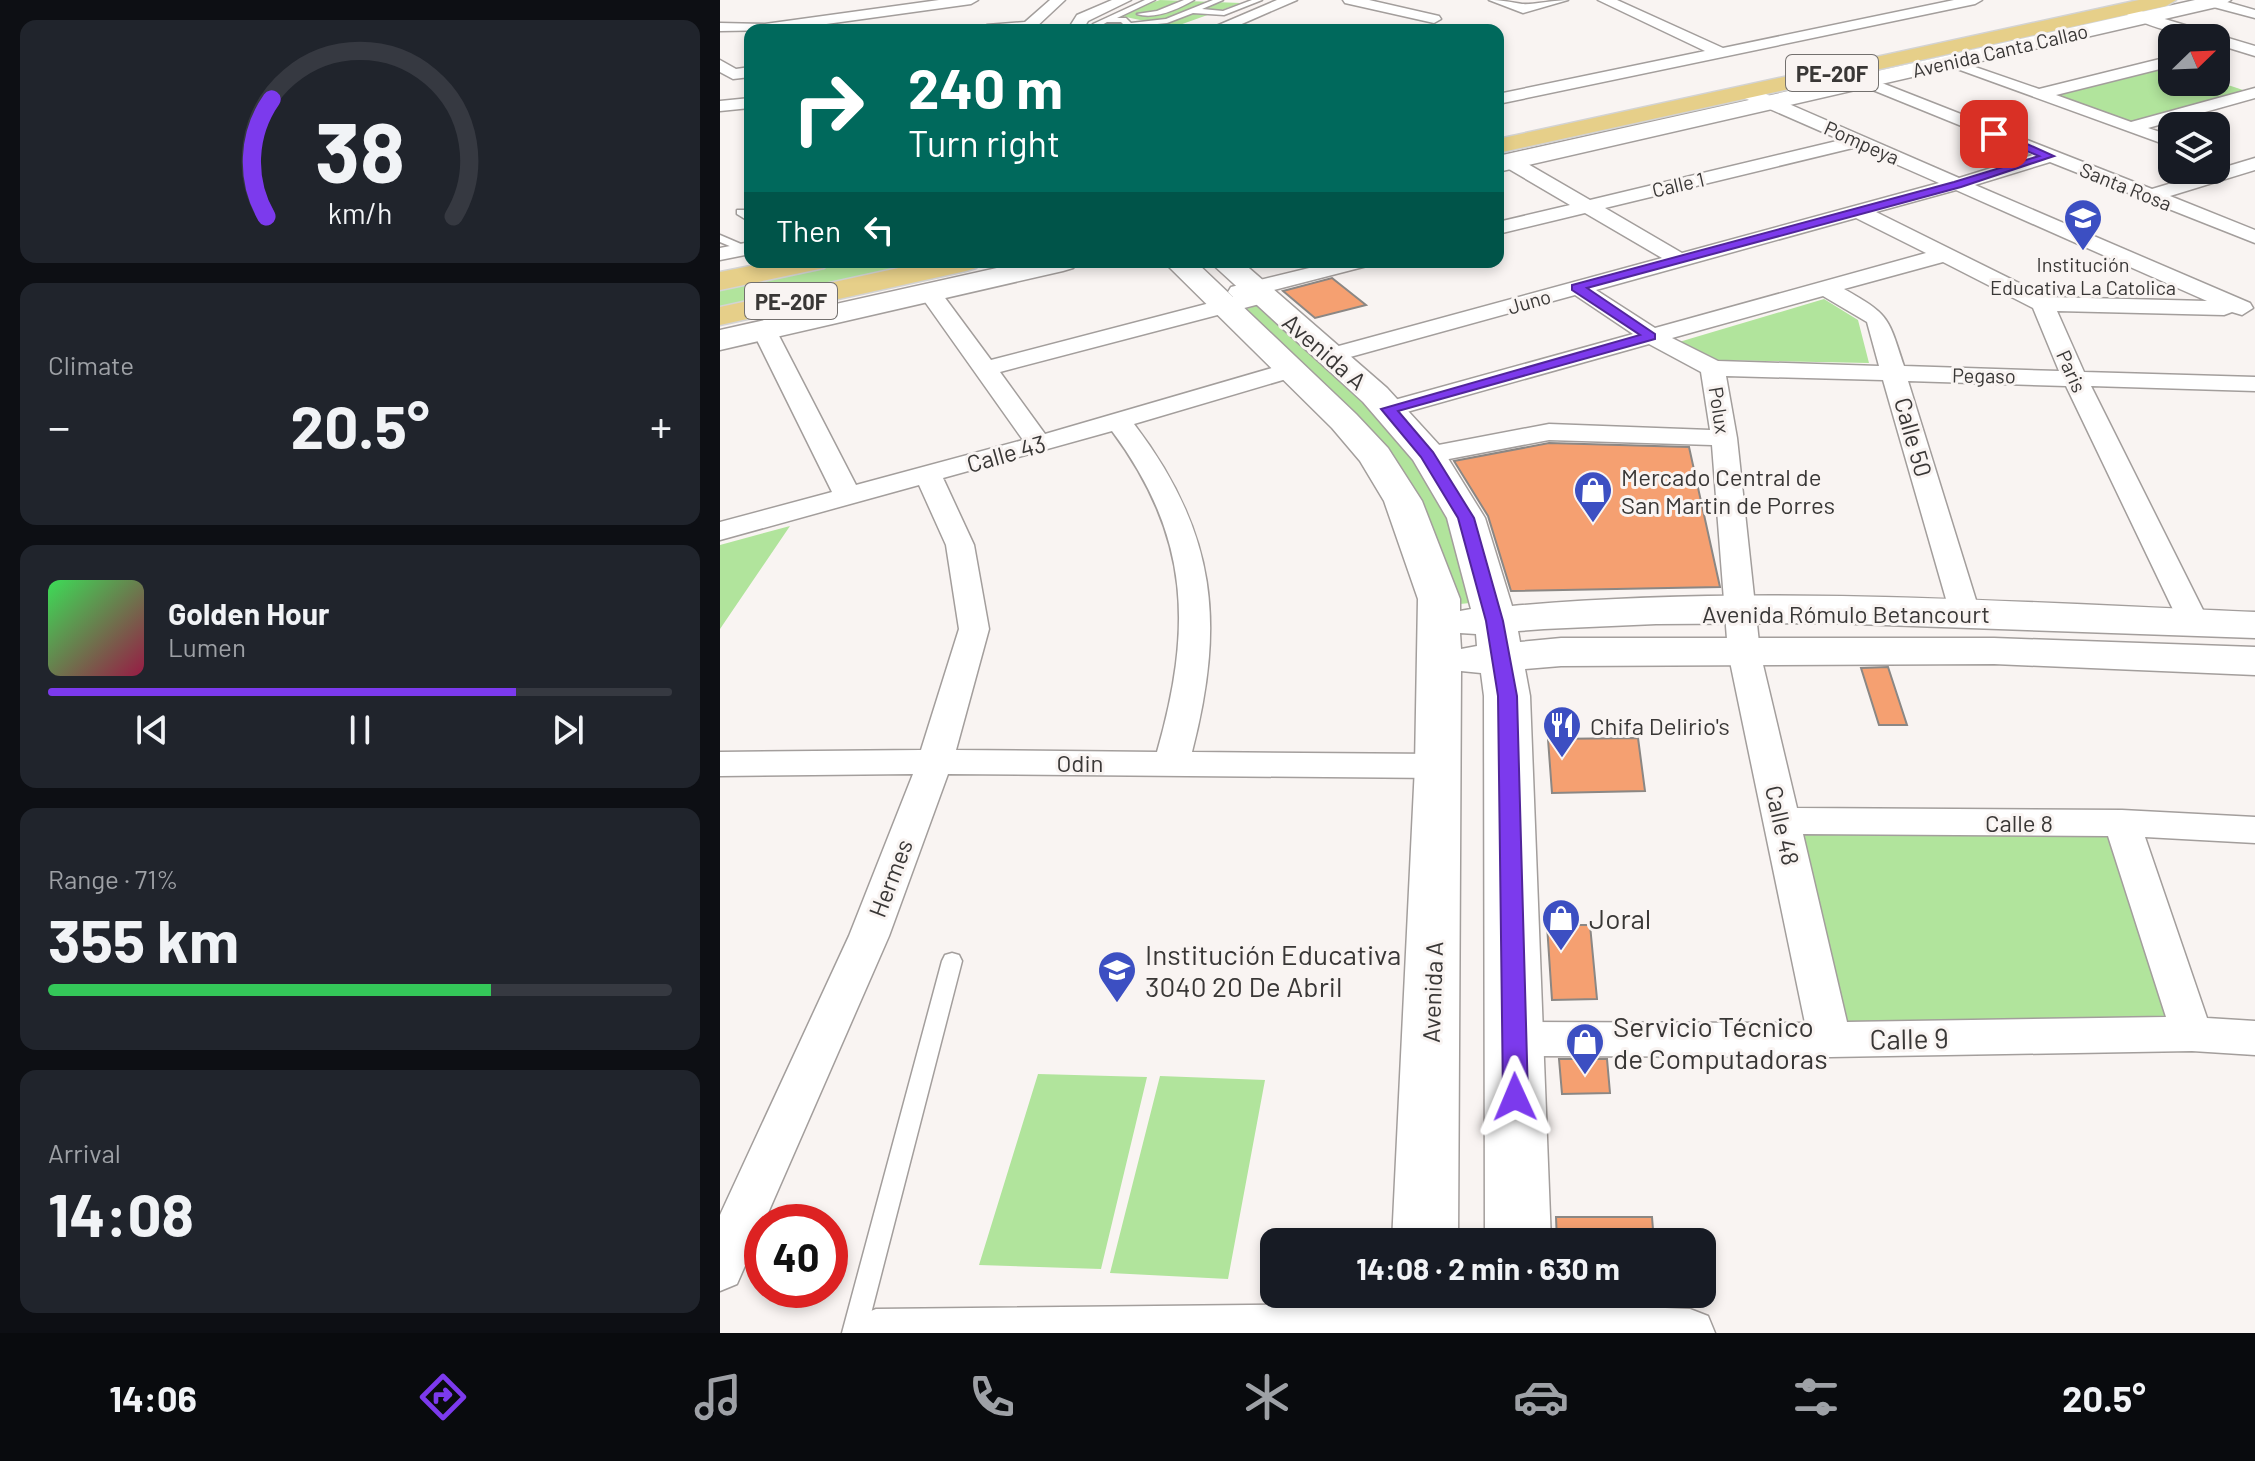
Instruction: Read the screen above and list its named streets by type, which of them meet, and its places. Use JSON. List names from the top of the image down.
{
  "streets": {
    "main road": ["Avenida Canta Callao", "PE-20F"],
    "street": [
      "Pompeya",
      "Calle 1",
      "Santa Rosa",
      "Juno",
      "Avenida A",
      "Paris",
      "Pegaso",
      "Polux",
      "Calle 50",
      "Calle 43",
      "Avenida Rómulo Betancourt",
      "Odin",
      "Calle 8",
      "Calle 48",
      "Hermes",
      "Calle 9"
    ]
  },
  "crossings": [
    ["Avenida Canta Callao", "Pompeya"],
    ["Avenida Canta Callao", "Santa Rosa"],
    ["Pompeya", "Calle 1"],
    ["Pompeya", "Juno"],
    ["Santa Rosa", "Juno"],
    ["Juno", "Avenida A"],
    ["Juno", "Polux"],
    ["Juno", "Calle 43"],
    ["Avenida A", "Calle 43"],
    ["Avenida A", "Avenida Rómulo Betancourt"],
    ["Avenida A", "Odin"],
    ["Avenida A", "Calle 9"],
    ["Paris", "Pegaso"],
    ["Paris", "Avenida Rómulo Betancourt"],
    ["Pegaso", "Polux"],
    ["Pegaso", "Calle 50"],
    ["Polux", "Avenida Rómulo Betancourt"],
    ["Polux", "Calle 48"],
    ["Calle 50", "Avenida Rómulo Betancourt"],
    ["Calle 43", "Hermes"],
    ["Avenida Rómulo Betancourt", "Calle 48"],
    ["Odin", "Hermes"],
    ["Calle 8", "Calle 48"],
    ["Calle 48", "Calle 9"]
  ],
  "places": {
    "school or university": ["Institución Educativa La Catolica", "Institución Educativa 3040 20 De Abril"],
    "shop": ["Mercado Central de San Martin de Porres", "Joral", "Servicio Técnico de Computadoras"],
    "restaurant": ["Chifa Delirio's"]
  },
  "north": "top right",
  "page": {
    "turn": ["240 m", "Turn right"],
    "then": "Then",
    "tile": [
      "Climate",
      ["Range · 71%", "355 km"],
      ["Arrival", "14:08"]
    ],
    "heat": ["−", "20.5°", "+"],
    "song": ["Golden Hour", "Lumen"],
    "limit": "40",
    "trip": "14:08 · 2 min · 630 m",
    "tabs": ["14:06", "20.5°"],
    "gauge": ["38", "km/h"]
  }
}
